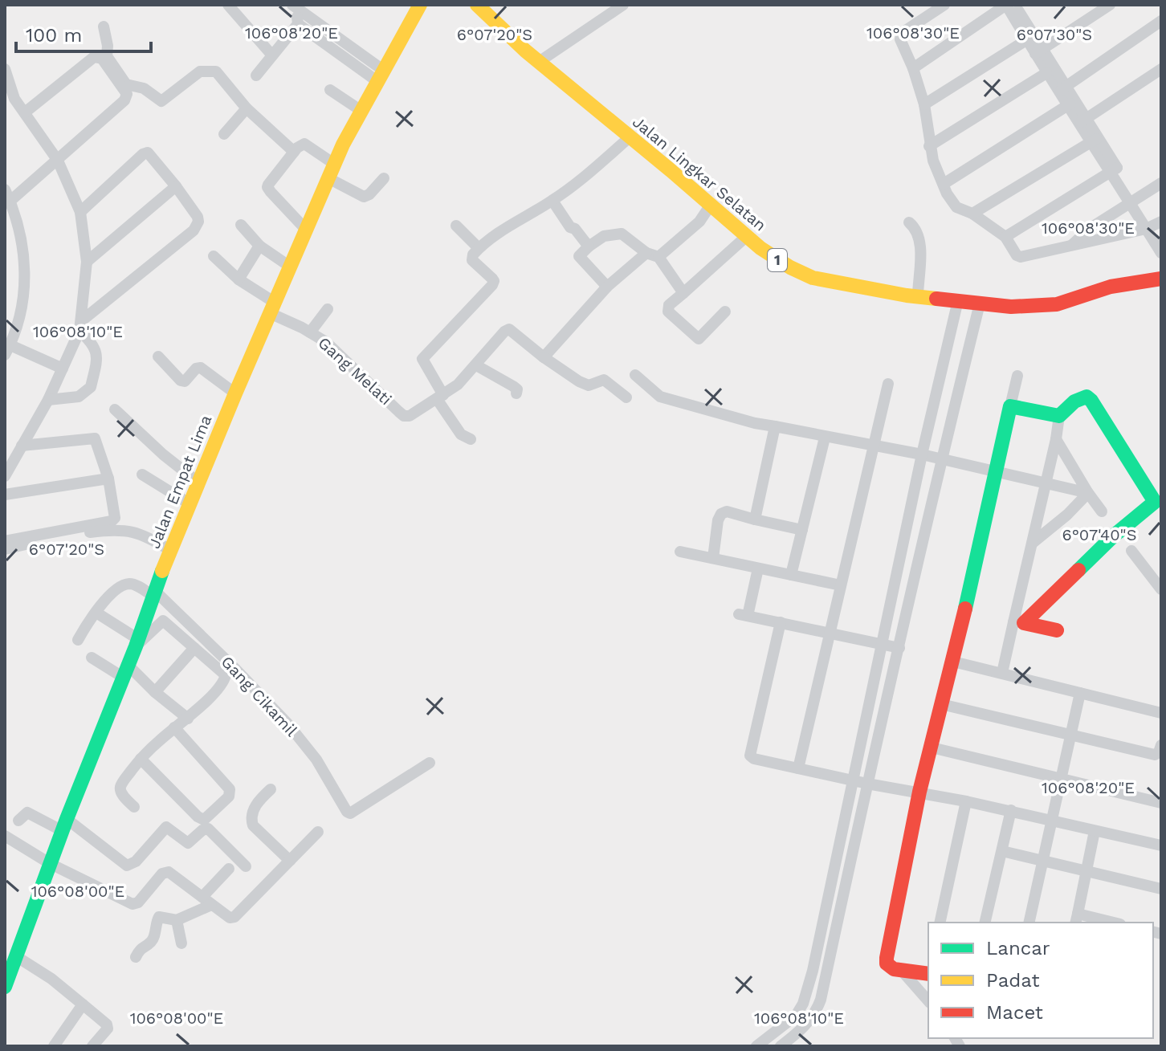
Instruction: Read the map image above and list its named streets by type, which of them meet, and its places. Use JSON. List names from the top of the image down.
{
  "streets": {
    "main road": ["Jalan Lingkar Selatan", "1", "Jalan Empat Lima"],
    "street": ["Gang Melati", "Gang Cikamil"]
  },
  "crossings": [
    ["Gang Melati", "Jalan Empat Lima"],
    ["Jalan Empat Lima", "Gang Cikamil"]
  ],
  "legend": ["Lancar", "Padat", "Macet"],
  "scale_bar": "100 m",
  "coordinates": [
    "106°08'20\"E",
    "106°08'30\"E",
    "6°07'20\"S",
    "6°07'30\"S",
    "106°08'10\"E",
    "6°07'40\"S",
    "106°08'00\"E"
  ]
}
